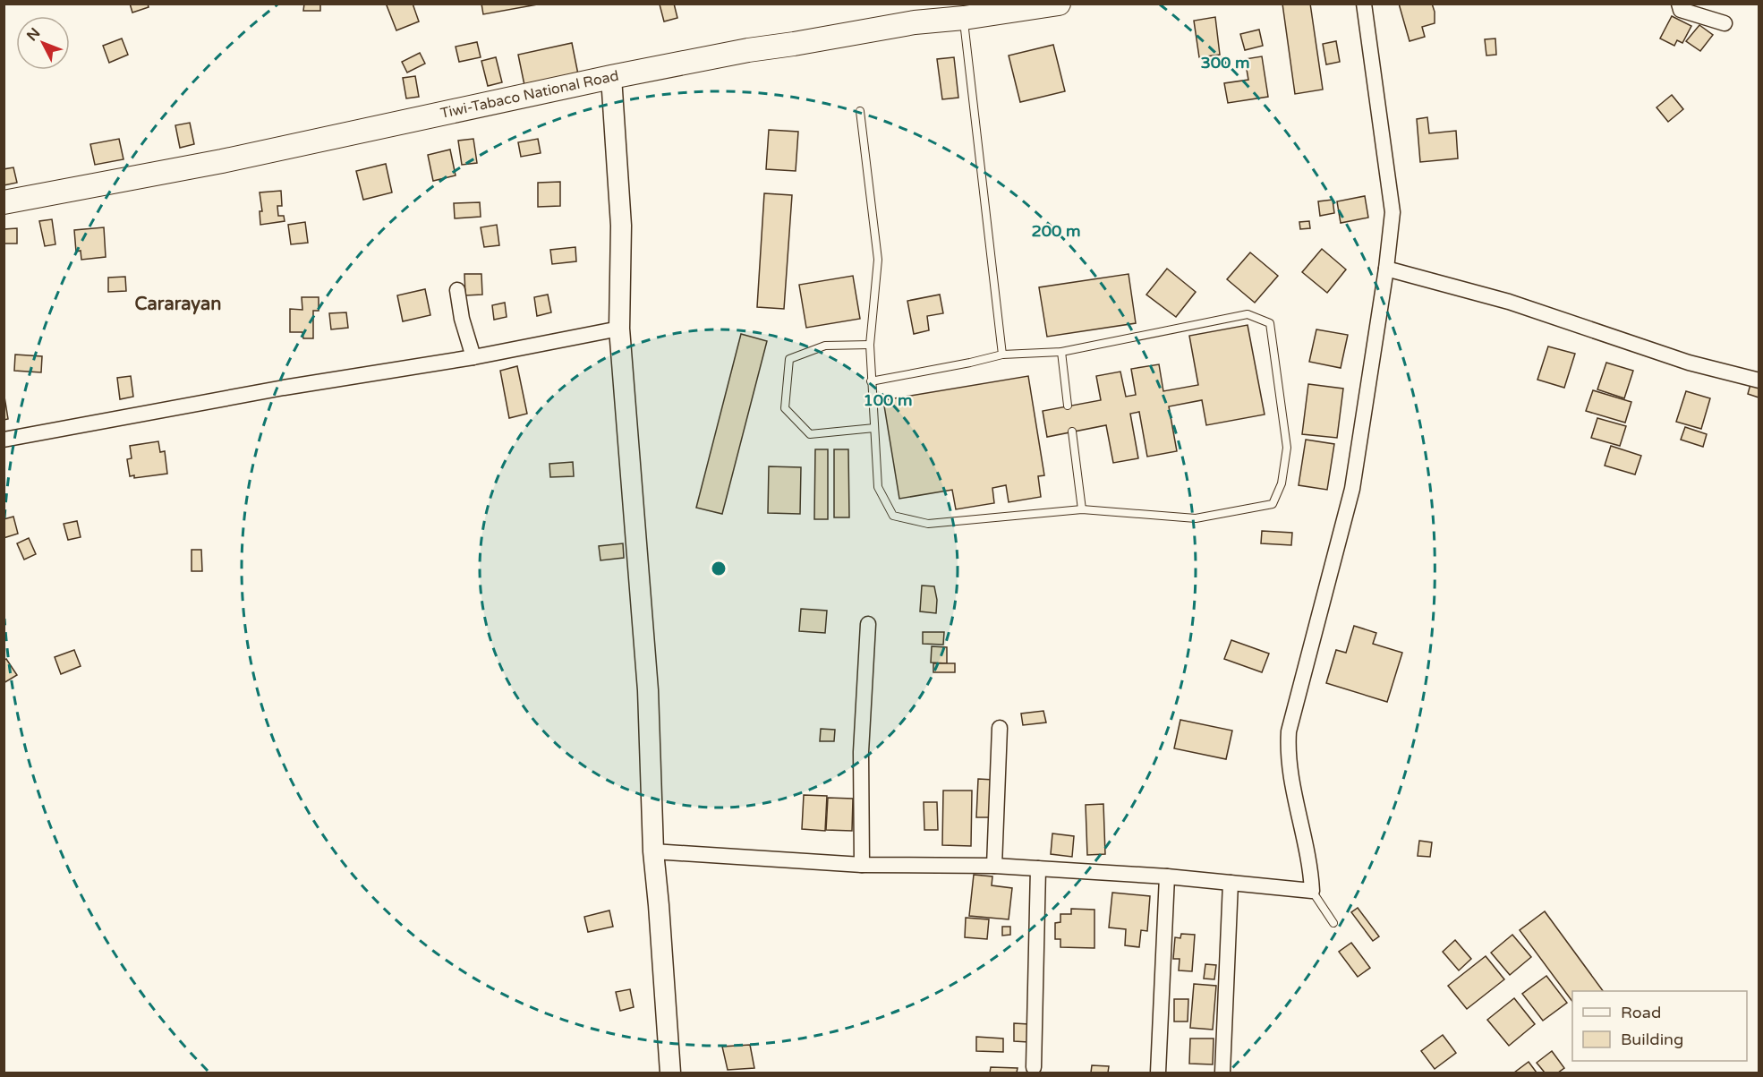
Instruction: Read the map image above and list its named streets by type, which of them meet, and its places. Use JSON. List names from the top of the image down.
{
  "streets": {
    "main road": ["Tiwi-Tabaco National Road"]
  },
  "districts": ["Cararayan"],
  "legend": ["Road", "Building"],
  "north": "top left",
  "rings": ["300 m", "200 m", "100 m"]
}
